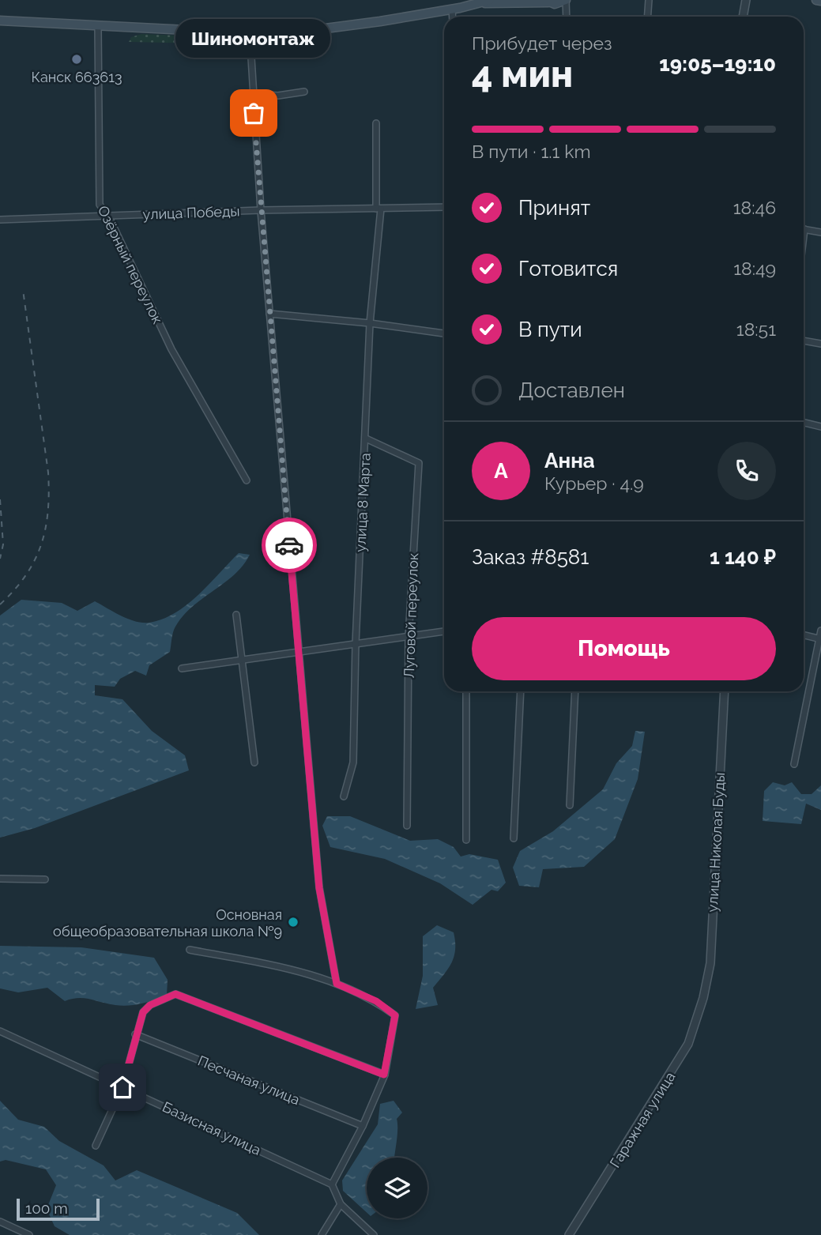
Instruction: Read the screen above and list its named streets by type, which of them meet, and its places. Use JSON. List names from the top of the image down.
{
  "streets": {
    "street": [
      "улица Победы",
      "Озёрный переулок",
      "улица 8 Марта",
      "Луговой переулок",
      "улица Николая Буды",
      "Песчаная улица",
      "Гаражная улица",
      "Базисная улица"
    ]
  },
  "crossings": [
    ["улица Победы", "Озёрный переулок"],
    ["улица Победы", "улица 8 Марта"],
    ["улица 8 Марта", "Луговой переулок"],
    ["улица Николая Буды", "Гаражная улица"]
  ],
  "places": ["Канск 663613", "Шиномонтаж", "Основная общеобразовательная школа №9"],
  "scale_bar": "100 m",
  "page": {
    "heading": ["4 мин", "Прибудет через", "19:05–19:10"],
    "panel": [
      "Анна",
      "Курьер · 4.9",
      "Заказ #8581",
      "1 140 ₽"
    ],
    "bubble": "Шиномонтаж",
    "bar": "В пути · 1.1 km",
    "list": [
      ["Принят", "18:46"],
      ["Готовится", "18:49"],
      ["В пути", "18:51"],
      "Доставлен"
    ],
    "round": "А",
    "buttons": "Помощь",
    "scale": "100 m"
  }
}
